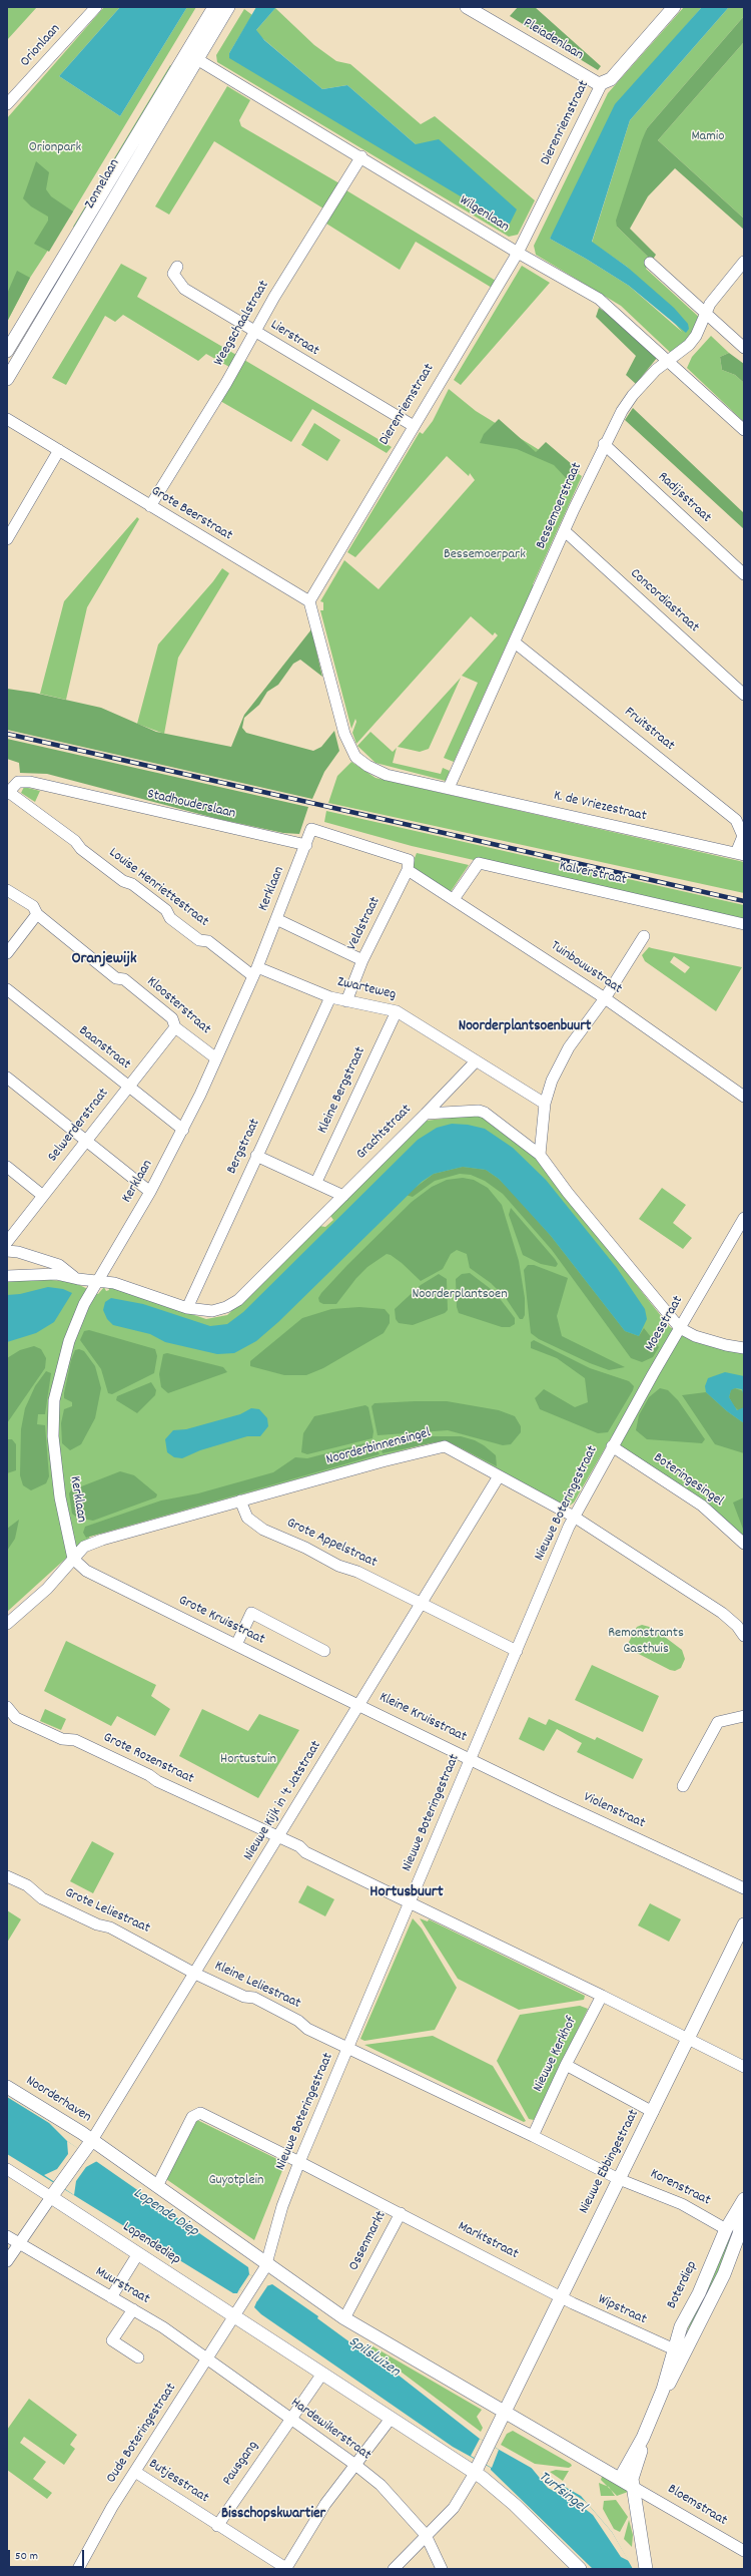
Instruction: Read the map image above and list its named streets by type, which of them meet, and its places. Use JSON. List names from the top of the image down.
{
  "streets": {
    "street": [
      "Pleiadenlaan",
      "Orionlaan",
      "Dierenriemstraat",
      "Zonnelaan",
      "Wilgenlaan",
      "Weegschaalstraat",
      "Lierstraat",
      "Radijsstraat",
      "Bessemoerstraat",
      "Grote Beerstraat",
      "Concordiastraat",
      "Fruitstraat",
      "Stadhouderslaan",
      "K. de Vriezestraat",
      "Kalverstraat",
      "Louise Henriettestraat",
      "Kerklaan",
      "Veldstraat",
      "Tuinbouwstraat",
      "Zwarteweg",
      "Kloosterstraat",
      "Baanstraat",
      "Kleine Bergstraat",
      "Selwerderstraat",
      "Grachtstraat",
      "Bergstraat",
      "Moesstraat",
      "Noorderbinnensingel",
      "Boteringesingel",
      "Nieuwe Boteringestraat",
      "Grote Appelstraat",
      "Grote Kruisstraat",
      "Kleine Kruisstraat",
      "Grote Rozenstraat",
      "Nieuwe Kijk in 't Jatstraat",
      "Violenstraat",
      "Grote Leliestraat",
      "Kleine Leliestraat",
      "Nieuwe Kerkhof",
      "Noorderhaven",
      "Nieuwe Ebbingestraat",
      "Korenstraat",
      "Ossenmarkt",
      "Marktstraat",
      "Lopendediep",
      "Boterdiep",
      "Muurstraat",
      "Wipstraat",
      "Hardewikerstraat",
      "Oude Boteringestraat",
      "Pausgang",
      "Butjesstraat",
      "Bloemstraat"
    ]
  },
  "crossings": [
    ["Pleiadenlaan", "Dierenriemstraat"],
    ["Dierenriemstraat", "Wilgenlaan"],
    ["Dierenriemstraat", "Lierstraat"],
    ["Dierenriemstraat", "Grote Beerstraat"],
    ["Zonnelaan", "Wilgenlaan"],
    ["Wilgenlaan", "Weegschaalstraat"],
    ["Wilgenlaan", "Bessemoerstraat"],
    ["Weegschaalstraat", "Lierstraat"],
    ["Weegschaalstraat", "Grote Beerstraat"],
    ["Radijsstraat", "Bessemoerstraat"],
    ["Bessemoerstraat", "Concordiastraat"],
    ["Bessemoerstraat", "Fruitstraat"],
    ["Bessemoerstraat", "K. de Vriezestraat"],
    ["Fruitstraat", "K. de Vriezestraat"],
    ["Stadhouderslaan", "Louise Henriettestraat"],
    ["Stadhouderslaan", "Kerklaan"],
    ["Kalverstraat", "Tuinbouwstraat"],
    ["Louise Henriettestraat", "Kerklaan"],
    ["Louise Henriettestraat", "Zwarteweg"],
    ["Kerklaan", "Tuinbouwstraat"],
    ["Kerklaan", "Zwarteweg"],
    ["Kerklaan", "Kloosterstraat"],
    ["Kerklaan", "Baanstraat"],
    ["Kerklaan", "Grachtstraat"],
    ["Kerklaan", "Noorderbinnensingel"],
    ["Kerklaan", "Grote Kruisstraat"],
    ["Veldstraat", "Tuinbouwstraat"],
    ["Veldstraat", "Zwarteweg"],
    ["Zwarteweg", "Kleine Bergstraat"],
    ["Zwarteweg", "Bergstraat"],
    ["Kloosterstraat", "Selwerderstraat"],
    ["Baanstraat", "Selwerderstraat"],
    ["Grachtstraat", "Bergstraat"],
    ["Grachtstraat", "Moesstraat"],
    ["Moesstraat", "Boteringesingel"],
    ["Moesstraat", "Nieuwe Boteringestraat"],
    ["Noorderbinnensingel", "Nieuwe Boteringestraat"],
    ["Noorderbinnensingel", "Grote Appelstraat"],
    ["Noorderbinnensingel", "Grote Kruisstraat"],
    ["Noorderbinnensingel", "Nieuwe Kijk in 't Jatstraat"],
    ["Boteringesingel", "Nieuwe Boteringestraat"],
    ["Nieuwe Boteringestraat", "Grote Appelstraat"],
    ["Nieuwe Boteringestraat", "Kleine Kruisstraat"],
    ["Nieuwe Boteringestraat", "Grote Rozenstraat"],
    ["Nieuwe Boteringestraat", "Violenstraat"],
    ["Nieuwe Boteringestraat", "Kleine Leliestraat"],
    ["Nieuwe Boteringestraat", "Ossenmarkt"],
    ["Nieuwe Boteringestraat", "Oude Boteringestraat"],
    ["Grote Appelstraat", "Nieuwe Kijk in 't Jatstraat"],
    ["Grote Kruisstraat", "Kleine Kruisstraat"],
    ["Grote Kruisstraat", "Nieuwe Kijk in 't Jatstraat"],
    ["Kleine Kruisstraat", "Nieuwe Kijk in 't Jatstraat"],
    ["Kleine Kruisstraat", "Violenstraat"],
    ["Grote Rozenstraat", "Nieuwe Kijk in 't Jatstraat"],
    ["Nieuwe Kijk in 't Jatstraat", "Grote Leliestraat"],
    ["Nieuwe Kijk in 't Jatstraat", "Kleine Leliestraat"],
    ["Nieuwe Kijk in 't Jatstraat", "Noorderhaven"],
    ["Grote Leliestraat", "Kleine Leliestraat"],
    ["Nieuwe Kerkhof", "Korenstraat"],
    ["Nieuwe Ebbingestraat", "Korenstraat"],
    ["Nieuwe Ebbingestraat", "Marktstraat"],
    ["Nieuwe Ebbingestraat", "Wipstraat"],
    ["Korenstraat", "Boterdiep"],
    ["Ossenmarkt", "Marktstraat"],
    ["Marktstraat", "Wipstraat"],
    ["Lopendediep", "Oude Boteringestraat"],
    ["Boterdiep", "Wipstraat"],
    ["Boterdiep", "Bloemstraat"],
    ["Muurstraat", "Hardewikerstraat"],
    ["Muurstraat", "Oude Boteringestraat"],
    ["Hardewikerstraat", "Oude Boteringestraat"],
    ["Hardewikerstraat", "Pausgang"],
    ["Oude Boteringestraat", "Butjesstraat"],
    ["Pausgang", "Butjesstraat"]
  ],
  "districts": [
    "Oranjewijk",
    "Noorderplantsoenbuurt",
    "Hortusbuurt",
    "Bisschopskwartier"
  ],
  "water": ["Lopende Diep", "Spilsluizen", "Turfsingel"],
  "parks": [
    "Mamio",
    "Orionpark",
    "Bessemoerpark",
    "Noorderplantsoen",
    "Remonstrants Gasthuis",
    "Hortustuin",
    "Guyotplein"
  ],
  "scale_bar": "50 m"
}
